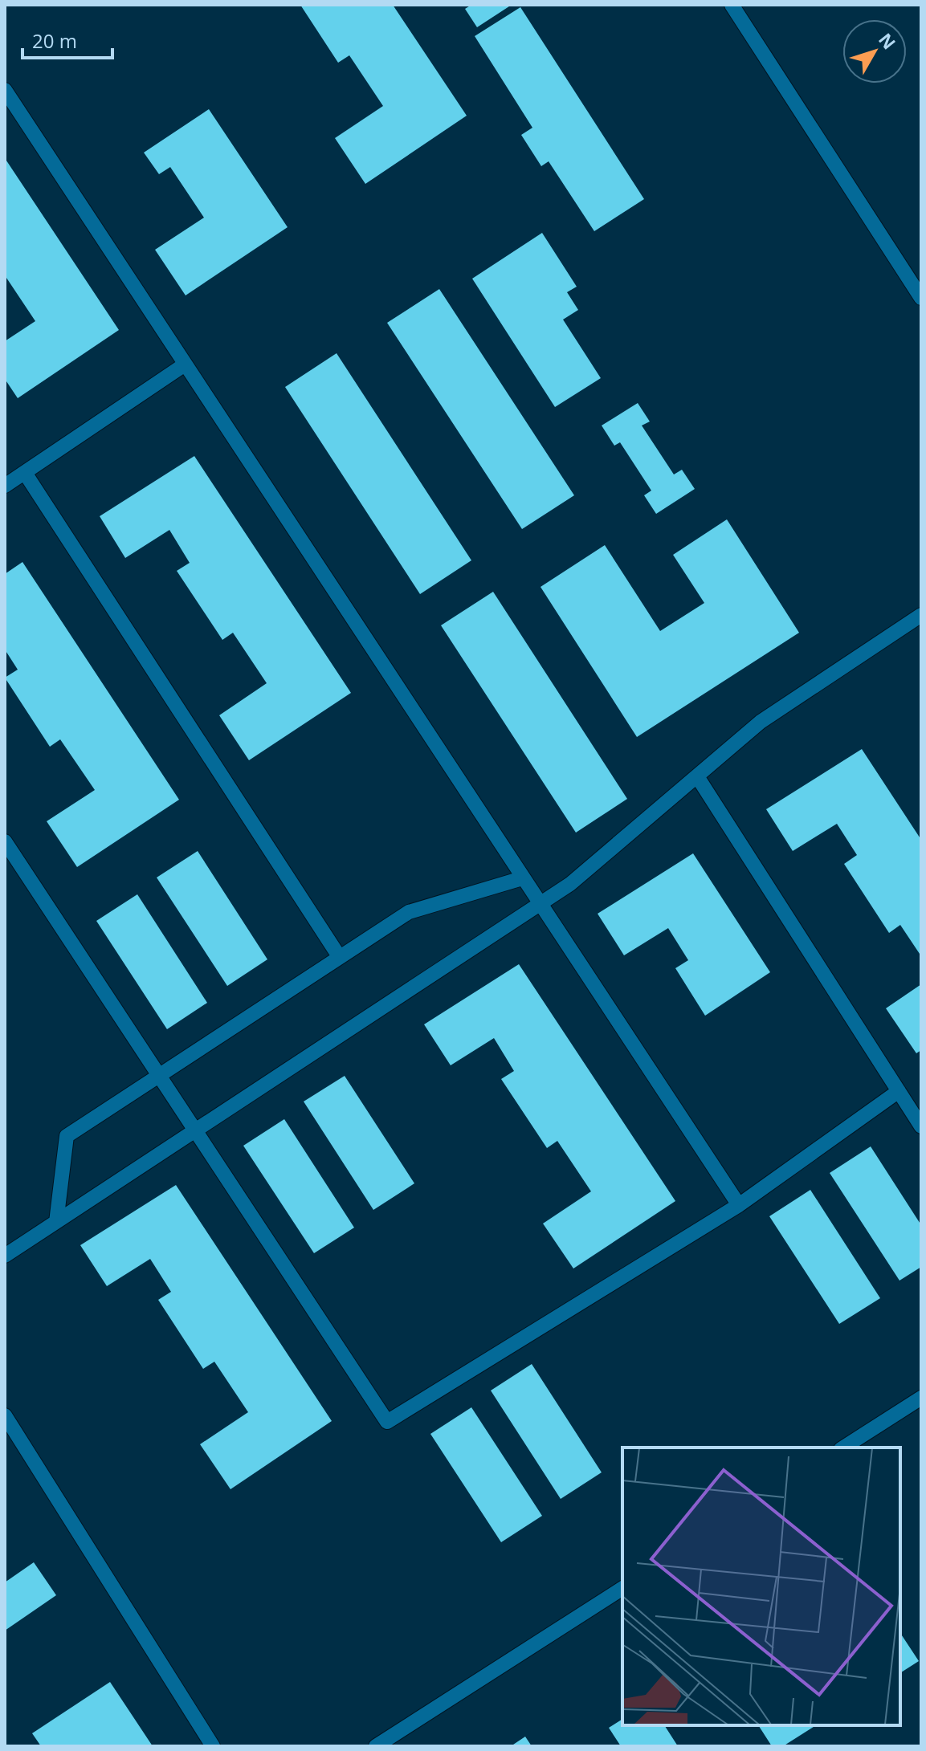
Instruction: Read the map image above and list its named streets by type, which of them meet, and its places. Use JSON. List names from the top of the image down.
{
  "scale_bar": "20 m",
  "north": "top right"
}
